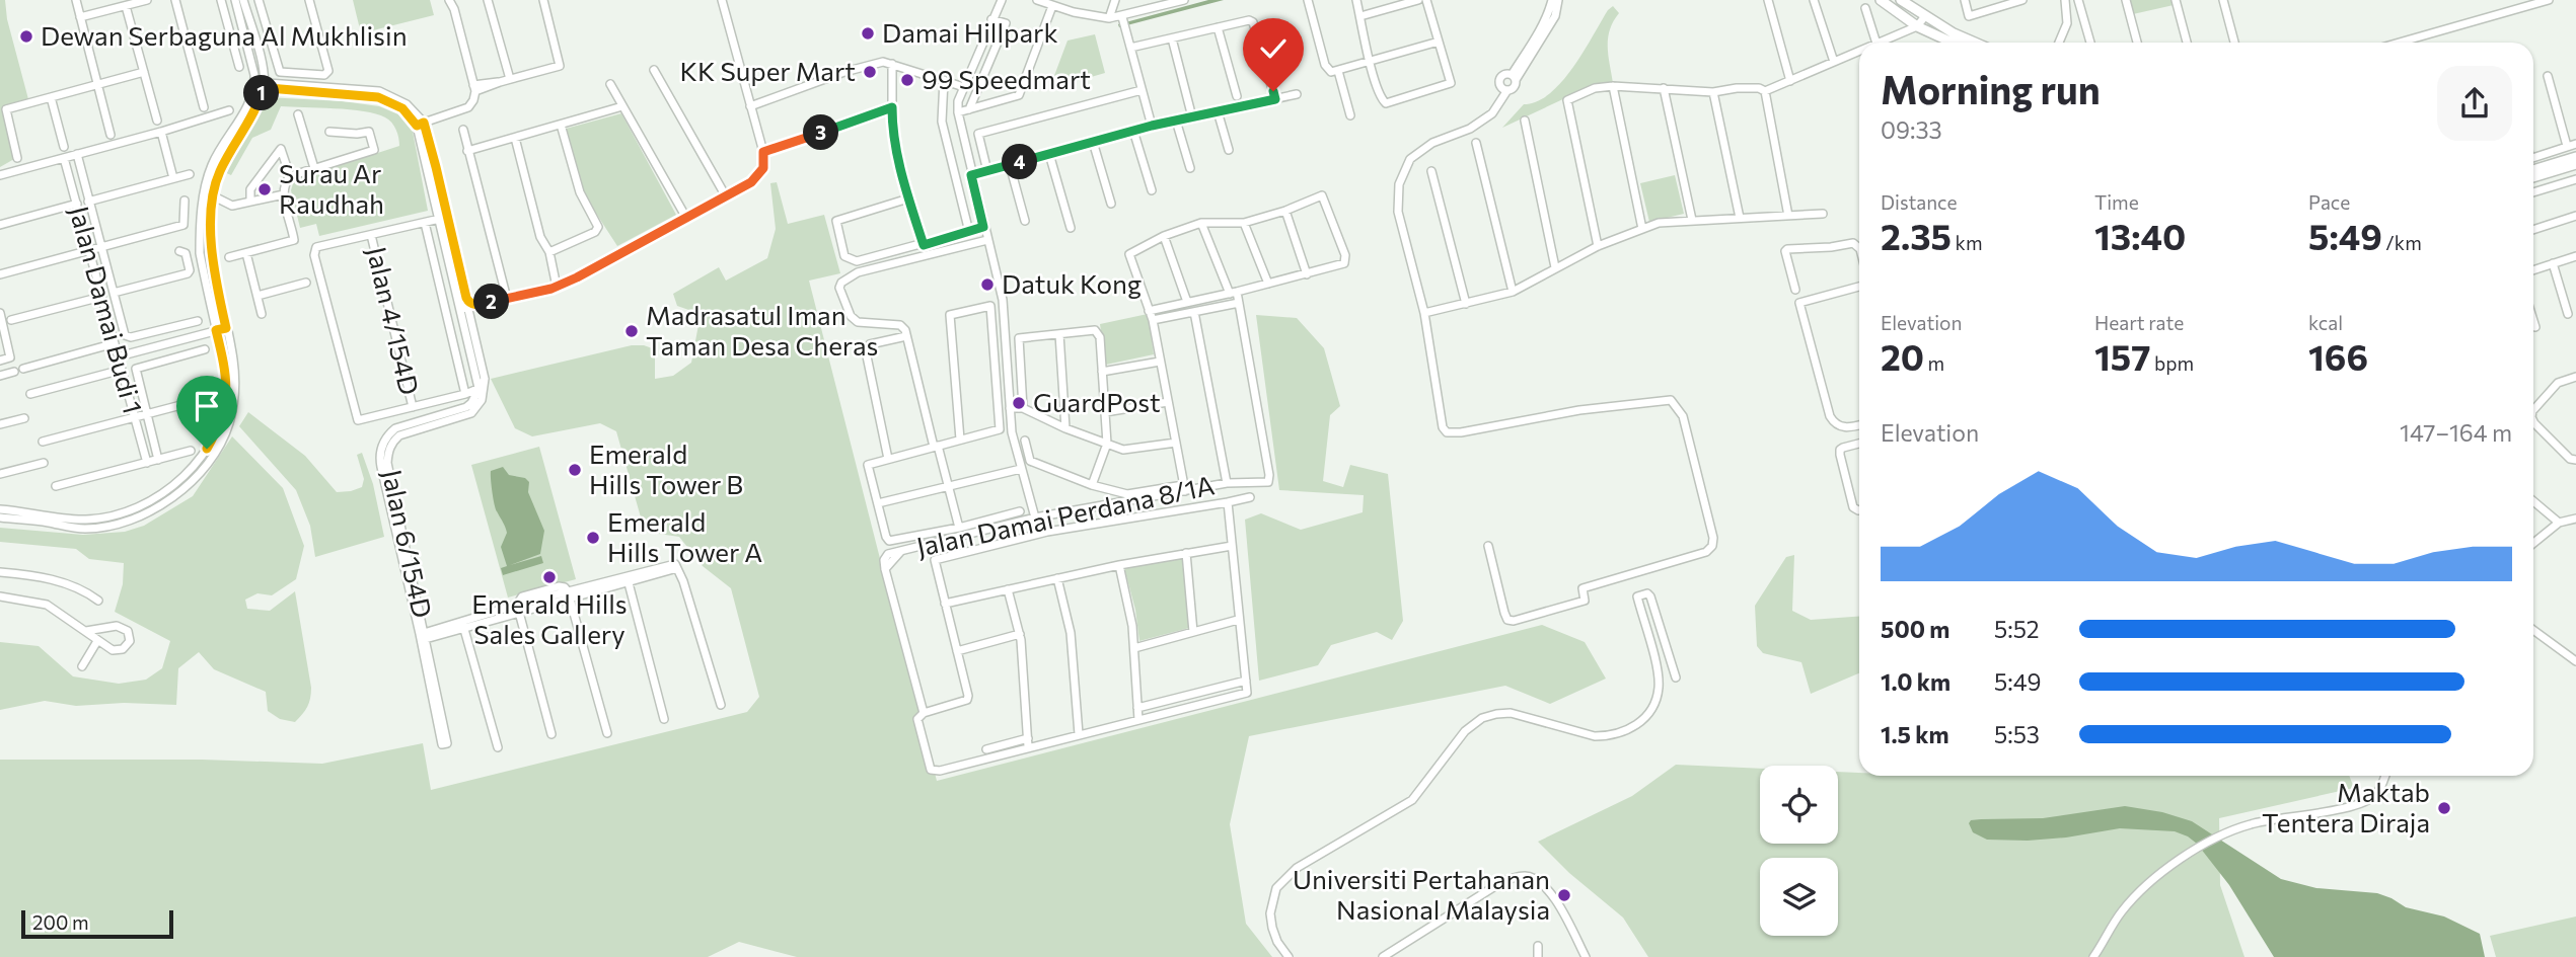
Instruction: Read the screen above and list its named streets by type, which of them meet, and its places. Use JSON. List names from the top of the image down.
{
  "streets": {
    "street": [
      "Jalan Damai Budi 1",
      "Jalan 4/154D",
      "Jalan Damai Perdana 8/1A",
      "Jalan 6/154D"
    ]
  },
  "places": [
    "Damai Hillpark",
    "Dewan Serbaguna Al Mukhlisin",
    "KK Super Mart",
    "99 Speedmart",
    "Surau Ar Raudhah",
    "Datuk Kong",
    "Madrasatul Iman Taman Desa Cheras",
    "GuardPost",
    "Emerald Hills Tower B",
    "Emerald Hills Tower A",
    "Emerald Hills Sales Gallery",
    "Maktab Tentera Diraja",
    "Universiti Pertahanan Nasional Malaysia"
  ],
  "scale_bar": "200 m",
  "page": {
    "heading": ["Morning run", "09:33"],
    "pins": [
      "1",
      "3",
      "4",
      "2"
    ],
    "stats": [
      ["Distance", "2.35 km"],
      ["Time", "13:40"],
      ["Pace", "5:49 /km"],
      ["Elevation", "20 m"],
      ["Heart rate", "157 bpm"],
      ["kcal", "166"]
    ],
    "chart": ["Elevation", "147–164 m"],
    "list": [
      {
        "name": "500 m",
        "note": "5:52"
      },
      {
        "name": "1.0 km",
        "note": "5:49"
      },
      {
        "name": "1.5 km",
        "note": "5:53"
      }
    ],
    "scale": "200 m"
  }
}
